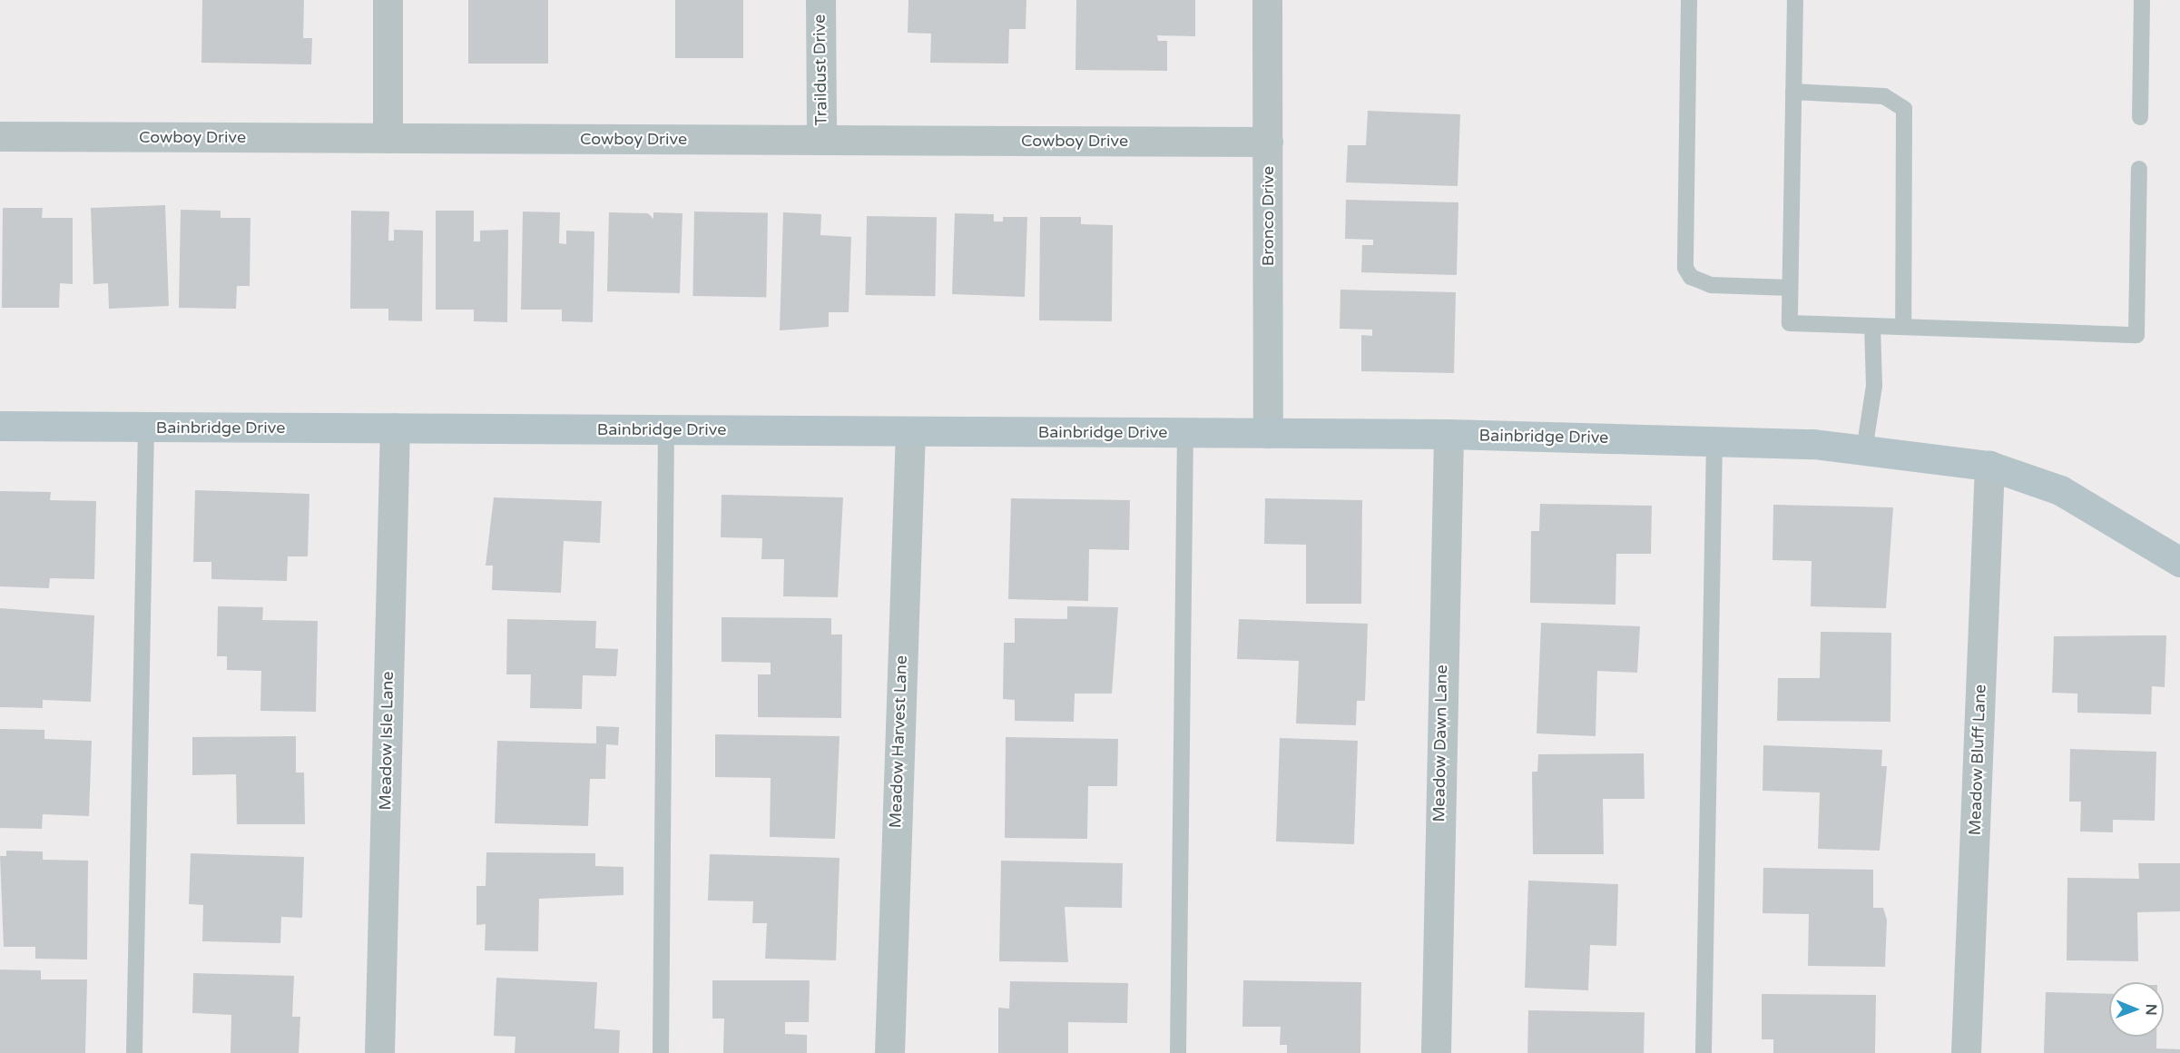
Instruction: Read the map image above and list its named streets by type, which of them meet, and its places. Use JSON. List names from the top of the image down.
{
  "streets": {
    "street": [
      "Traildust Drive",
      "Cowboy Drive",
      "Bronco Drive",
      "Bainbridge Drive",
      "Meadow Isle Lane",
      "Meadow Harvest Lane",
      "Meadow Dawn Lane",
      "Meadow Bluff Lane"
    ]
  },
  "crossings": [
    ["Traildust Drive", "Cowboy Drive"],
    ["Cowboy Drive", "Bronco Drive"],
    ["Bronco Drive", "Bainbridge Drive"],
    ["Bainbridge Drive", "Meadow Isle Lane"],
    ["Bainbridge Drive", "Meadow Harvest Lane"],
    ["Bainbridge Drive", "Meadow Dawn Lane"],
    ["Bainbridge Drive", "Meadow Bluff Lane"]
  ],
  "north": "right"
}
